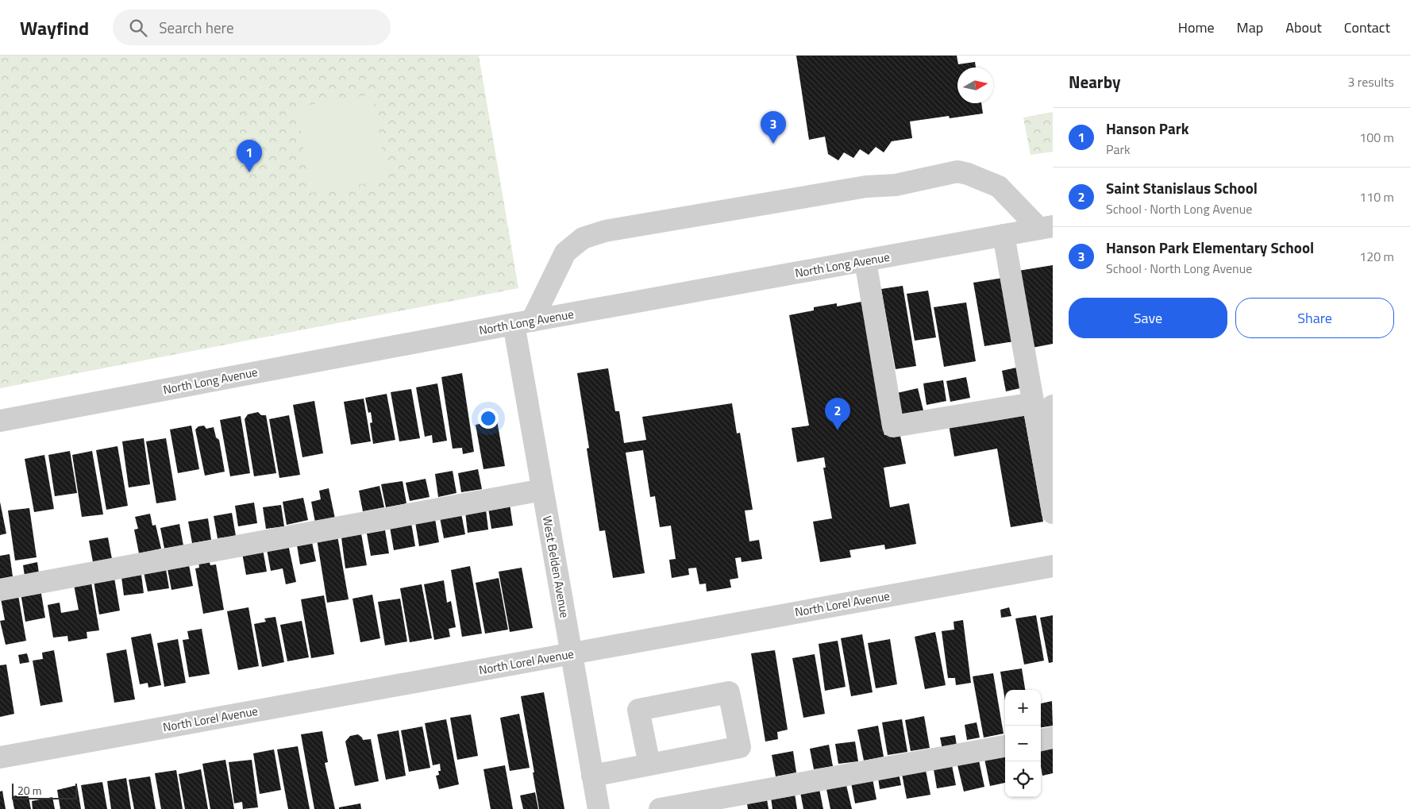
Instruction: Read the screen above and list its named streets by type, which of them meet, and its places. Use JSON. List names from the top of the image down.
{
  "streets": {
    "street": ["North Long Avenue", "West Belden Avenue", "North Lorel Avenue"]
  },
  "crossings": [
    ["North Long Avenue", "West Belden Avenue"],
    ["West Belden Avenue", "North Lorel Avenue"]
  ],
  "scale_bar": "20 m",
  "north": "right",
  "page": {
    "header": "Wayfind",
    "search": "Search here",
    "nav": [
      "Home",
      "Map",
      "About",
      "Contact"
    ],
    "heading": ["Nearby", "3 results"],
    "list": [
      {
        "mark": "1",
        "name": "Hanson Park",
        "note": "Park",
        "value": "100 m"
      },
      {
        "mark": "2",
        "name": "Saint Stanislaus School",
        "note": "School · North Long Avenue",
        "value": "110 m"
      },
      {
        "mark": "3",
        "name": "Hanson Park Elementary School",
        "note": "School · North Long Avenue",
        "value": "120 m"
      }
    ],
    "pins": ["3", "1", "2"],
    "buttons": ["Save", "Share"],
    "map_buttons": ["+", "−"],
    "scale": "20 m"
  }
}
